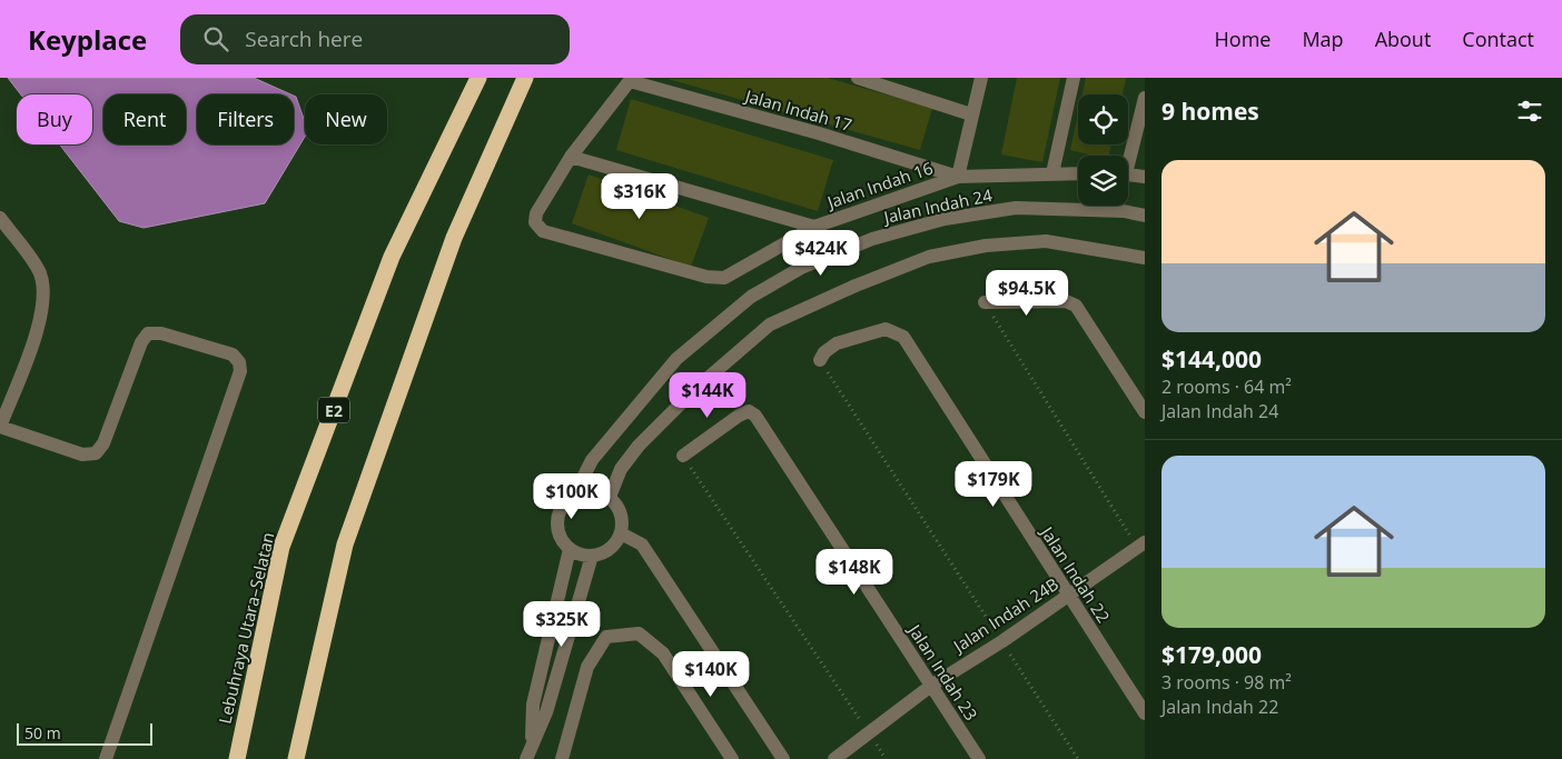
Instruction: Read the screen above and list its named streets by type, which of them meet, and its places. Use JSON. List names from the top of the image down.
{
  "streets": {
    "highway": ["E2", "Lebuhraya Utara–Selatan"],
    "street": [
      "Jalan Indah 17",
      "Jalan Indah 16",
      "Jalan Indah 24",
      "Jalan Indah 22",
      "Jalan Indah 24B",
      "Jalan Indah 23"
    ]
  },
  "crossings": [
    ["Jalan Indah 17", "Jalan Indah 16"],
    ["Jalan Indah 22", "Jalan Indah 24B"],
    ["Jalan Indah 24B", "Jalan Indah 23"]
  ],
  "scale_bar": "50 m",
  "page": {
    "header": "Keyplace",
    "search": "Search here",
    "nav": [
      "Home",
      "Map",
      "About",
      "Contact"
    ],
    "heading": "9 homes",
    "chip": [
      "Buy",
      "Rent",
      "Filters",
      "New"
    ],
    "list": [
      {
        "name": "$144,000",
        "note": "2 rooms · 64 m² · Jalan Indah 24"
      },
      {
        "name": "$179,000",
        "note": "3 rooms · 98 m² · Jalan Indah 22"
      }
    ],
    "price": [
      "$316K",
      "$424K",
      "$94.5K",
      "$144K",
      "$179K",
      "$100K",
      "$148K",
      "$325K",
      "$140K"
    ],
    "scale": "50 m"
  }
}
